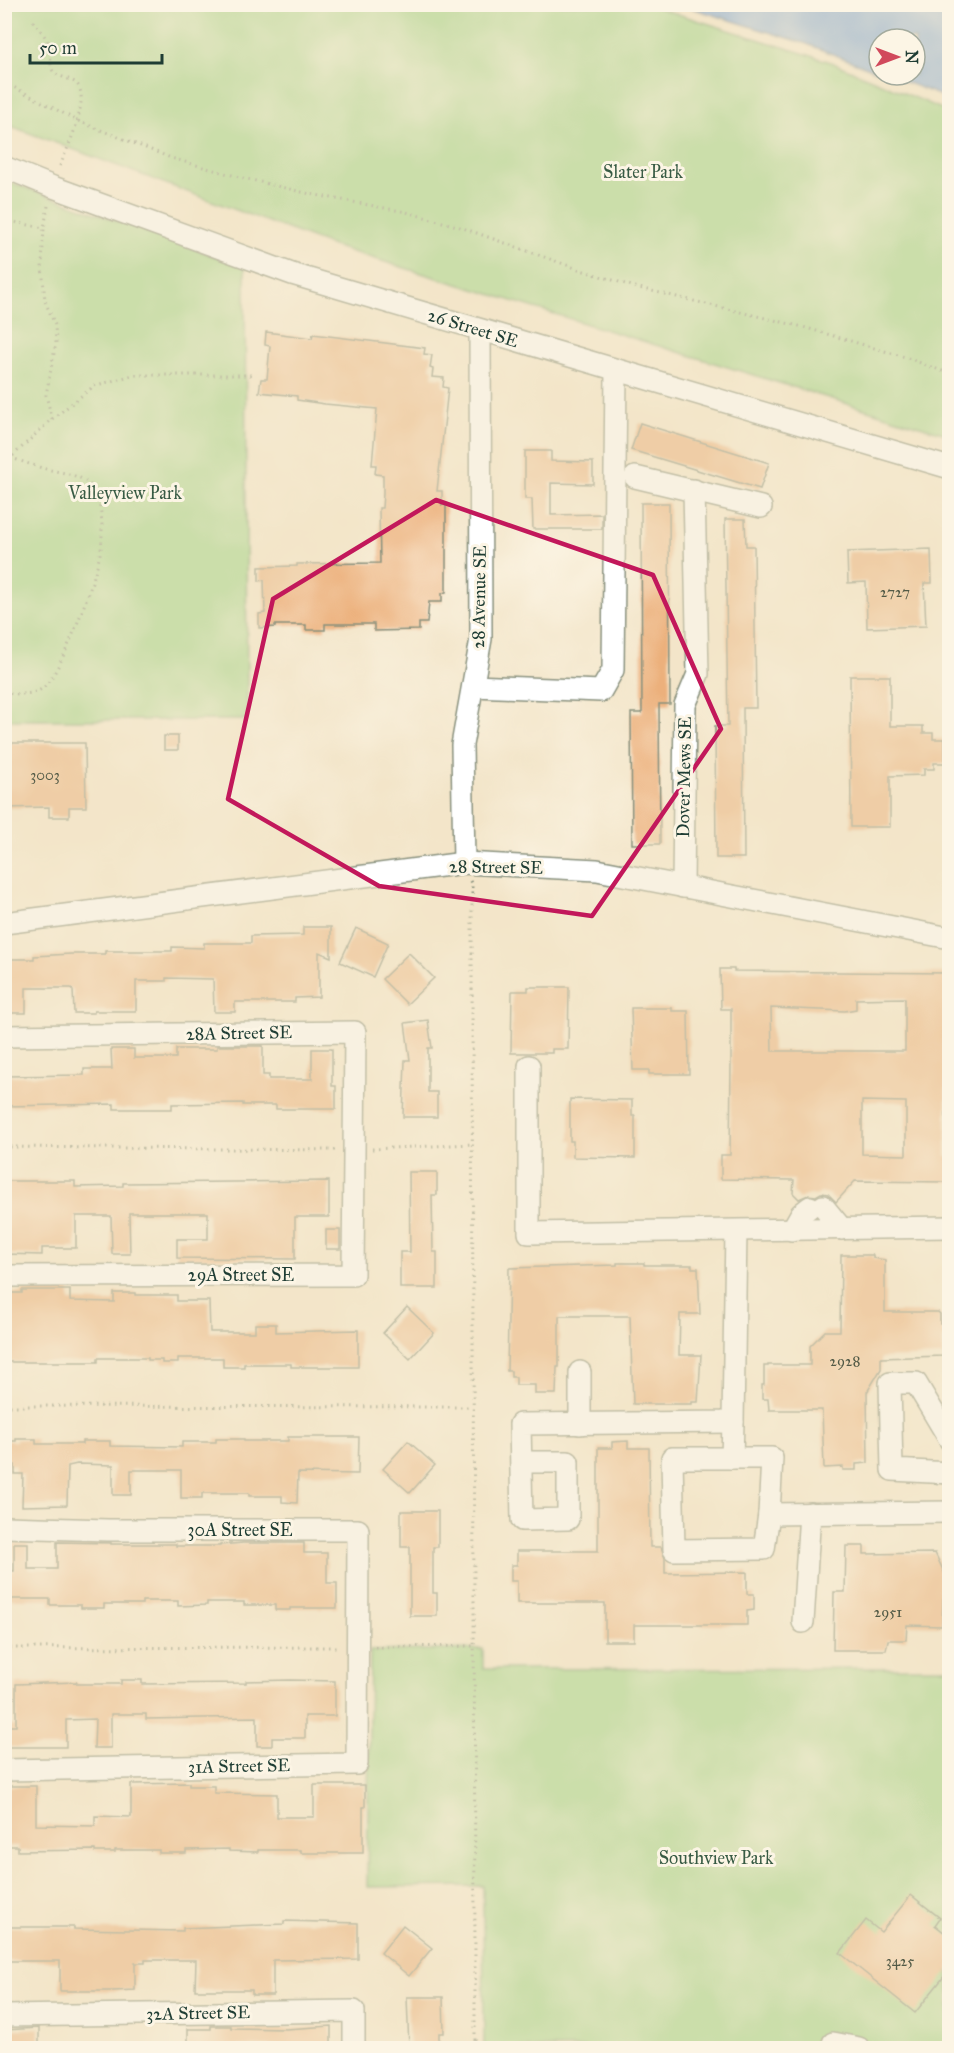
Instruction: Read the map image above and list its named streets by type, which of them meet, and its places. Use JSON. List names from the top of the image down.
{
  "streets": {
    "street": [
      "26 Street SE",
      "28 Avenue SE",
      "Dover Mews SE",
      "28 Street SE",
      "28A Street SE",
      "29A Street SE",
      "30A Street SE",
      "31A Street SE",
      "32A Street SE"
    ]
  },
  "crossings": [
    ["26 Street SE", "28 Avenue SE"],
    ["28 Avenue SE", "28 Street SE"],
    ["Dover Mews SE", "28 Street SE"],
    ["28A Street SE", "29A Street SE"],
    ["30A Street SE", "31A Street SE"]
  ],
  "parks": ["Slater Park", "Valleyview Park", "Southview Park"],
  "house_numbers": [
    "2727",
    "3003",
    "2928",
    "2951",
    "3425"
  ],
  "scale_bar": "50 m",
  "north": "right"
}
